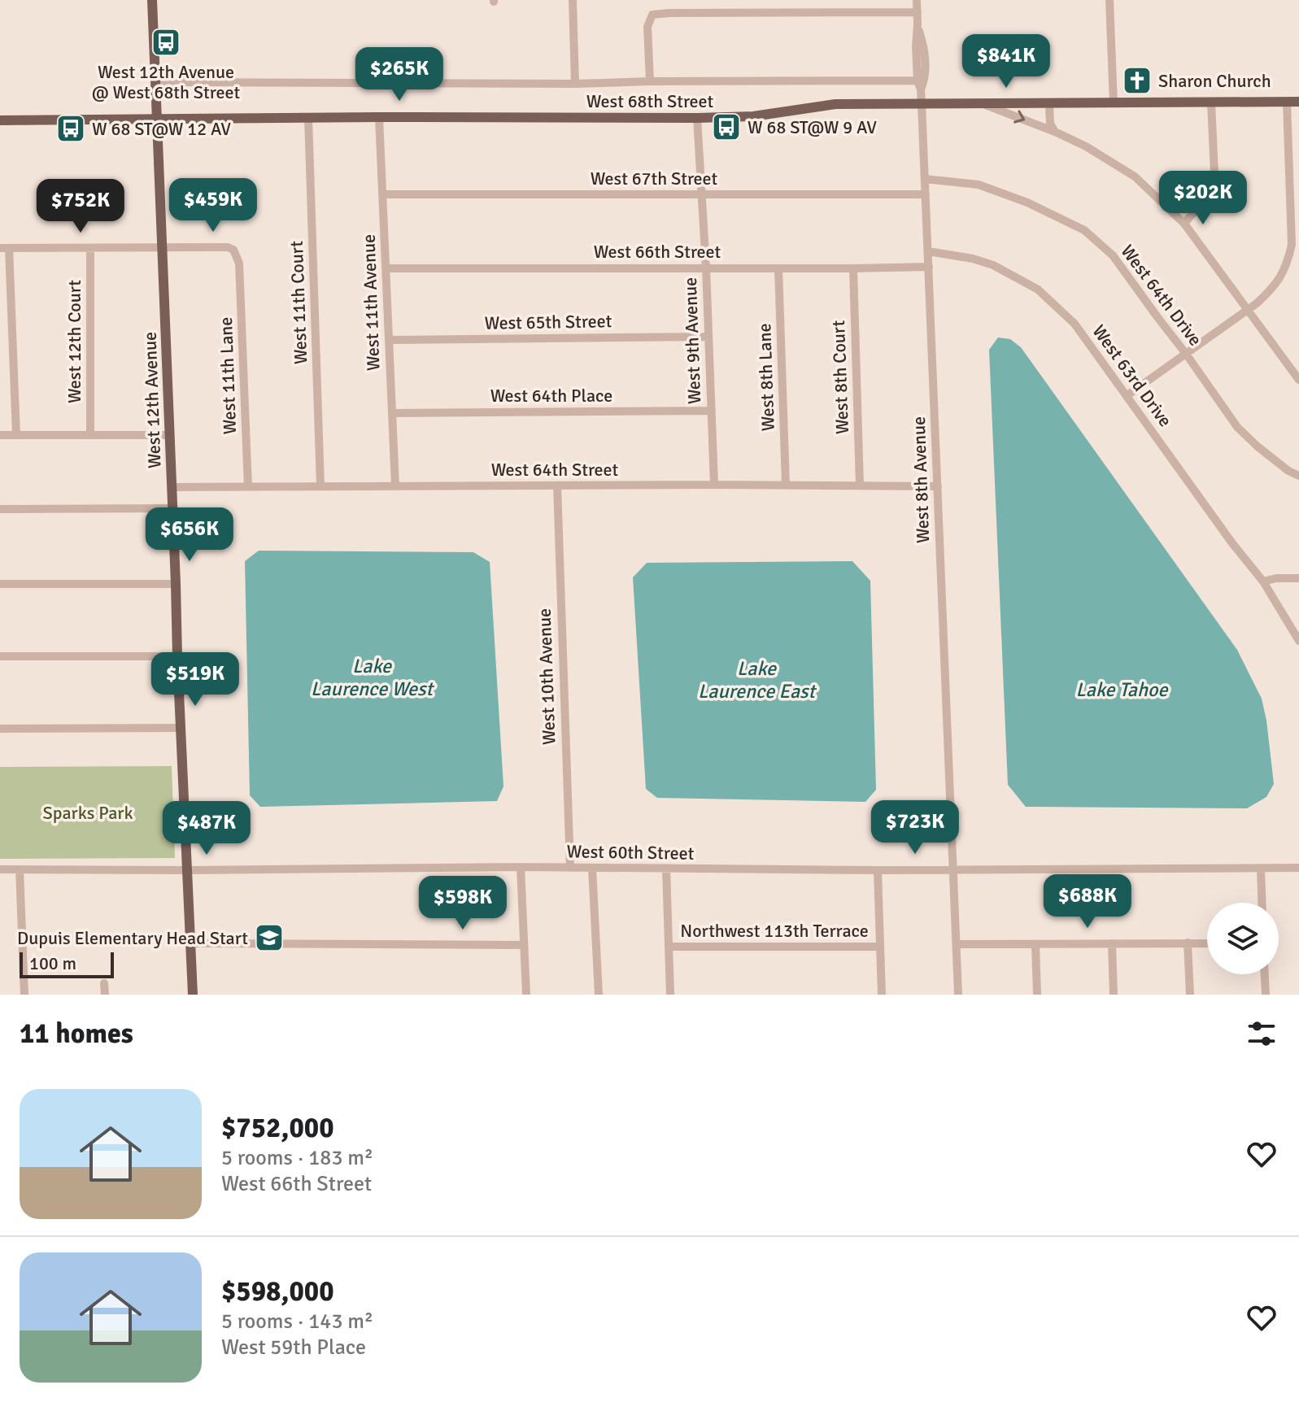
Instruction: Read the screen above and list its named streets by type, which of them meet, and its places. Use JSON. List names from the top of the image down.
{
  "streets": {
    "main road": ["West 68th Street", "West 12th Avenue"],
    "street": [
      "West 67th Street",
      "West 66th Street",
      "West 64th Drive",
      "West 11th Court",
      "West 11th Avenue",
      "West 65th Street",
      "West 9th Avenue",
      "West 12th Court",
      "West 11th Lane",
      "West 63rd Drive",
      "West 8th Lane",
      "West 8th Court",
      "West 64th Place",
      "West 64th Street",
      "West 8th Avenue",
      "West 10th Avenue",
      "West 60th Street",
      "Northwest 113th Terrace"
    ]
  },
  "crossings": [
    ["West 68th Street", "West 11th Court"],
    ["West 68th Street", "West 11th Avenue"],
    ["West 68th Street", "West 9th Avenue"],
    ["West 68th Street", "West 12th Avenue"],
    ["West 68th Street", "West 8th Avenue"],
    ["West 67th Street", "West 11th Avenue"],
    ["West 67th Street", "West 9th Avenue"],
    ["West 67th Street", "West 8th Avenue"],
    ["West 66th Street", "West 11th Avenue"],
    ["West 66th Street", "West 9th Avenue"],
    ["West 66th Street", "West 8th Lane"],
    ["West 66th Street", "West 8th Court"],
    ["West 66th Street", "West 8th Avenue"],
    ["West 64th Drive", "West 8th Avenue"],
    ["West 11th Court", "West 64th Street"],
    ["West 11th Avenue", "West 65th Street"],
    ["West 11th Avenue", "West 64th Place"],
    ["West 11th Avenue", "West 64th Street"],
    ["West 65th Street", "West 9th Avenue"],
    ["West 9th Avenue", "West 64th Place"],
    ["West 9th Avenue", "West 64th Street"],
    ["West 11th Lane", "West 12th Avenue"],
    ["West 11th Lane", "West 64th Street"],
    ["West 63rd Drive", "West 8th Avenue"],
    ["West 8th Lane", "West 64th Street"],
    ["West 8th Court", "West 64th Street"],
    ["West 12th Avenue", "West 64th Street"],
    ["West 12th Avenue", "West 60th Street"],
    ["West 64th Street", "West 8th Avenue"],
    ["West 64th Street", "West 10th Avenue"],
    ["West 8th Avenue", "West 60th Street"],
    ["West 10th Avenue", "West 60th Street"]
  ],
  "water": ["Lake Laurence West", "Lake Laurence East", "Lake Tahoe"],
  "parks": ["Sparks Park"],
  "places": {
    "bus stop": ["West 12th Avenue @ West 68th Street", "W 68 ST@W 9 AV", "W 68 ST@W 12 AV"],
    "church": ["Sharon Church"],
    "school or university": ["Dupuis Elementary Head Start"]
  },
  "scale_bar": "100 m",
  "page": {
    "price": [
      "$841K",
      "$265K",
      "$202K",
      "$459K",
      "$752K",
      "$656K",
      "$519K",
      "$723K",
      "$487K",
      "$688K",
      "$598K"
    ],
    "scale": "100 m",
    "heading": "11 homes",
    "list": [
      {
        "name": "$752,000",
        "note": "5 rooms · 183 m² · West 66th Street"
      },
      {
        "name": "$598,000",
        "note": "5 rooms · 143 m² · West 59th Place"
      }
    ]
  }
}
